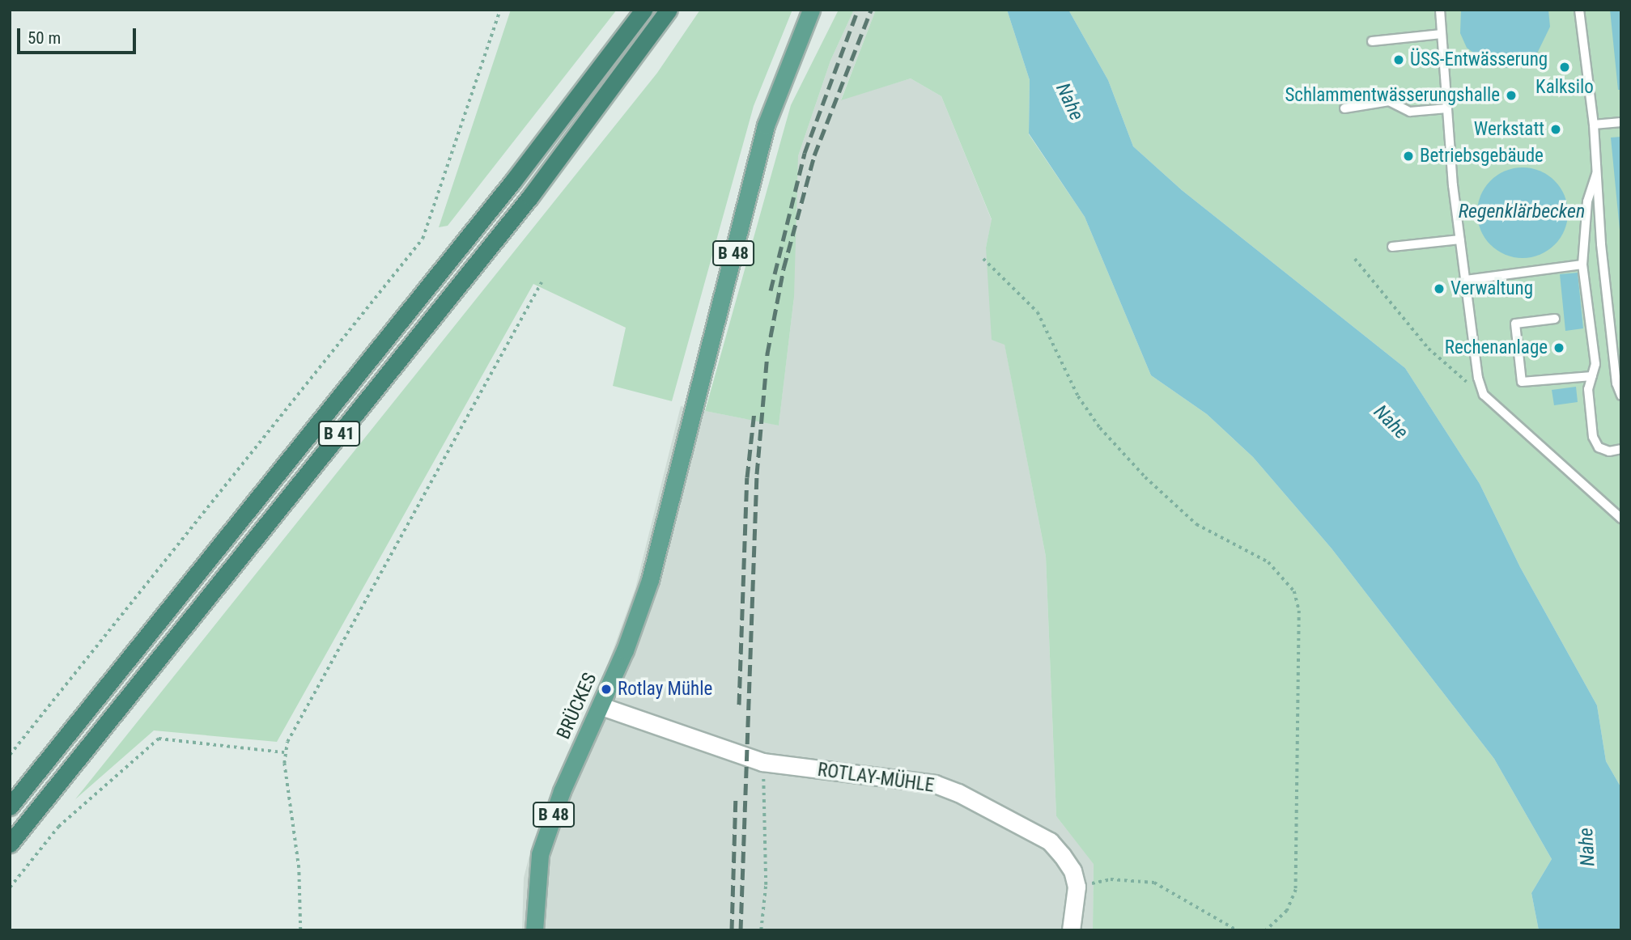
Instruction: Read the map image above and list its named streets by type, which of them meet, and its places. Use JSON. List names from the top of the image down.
{
  "streets": {
    "highway": ["B 41"],
    "main road": ["B 48", "BRÜCKES"],
    "street": ["ROTLAY-MÜHLE"]
  },
  "crossings": [
    ["BRÜCKES", "ROTLAY-MÜHLE"]
  ],
  "water": ["Nahe", "Regenklärbecken"],
  "places": [
    "ÜSS-Entwässerung",
    "Kalksilo",
    "Schlammentwässerungshalle",
    "Werkstatt",
    "Betriebsgebäude",
    "Verwaltung",
    "Rechenanlage",
    "Rotlay Mühle"
  ],
  "scale_bar": "50 m"
}
